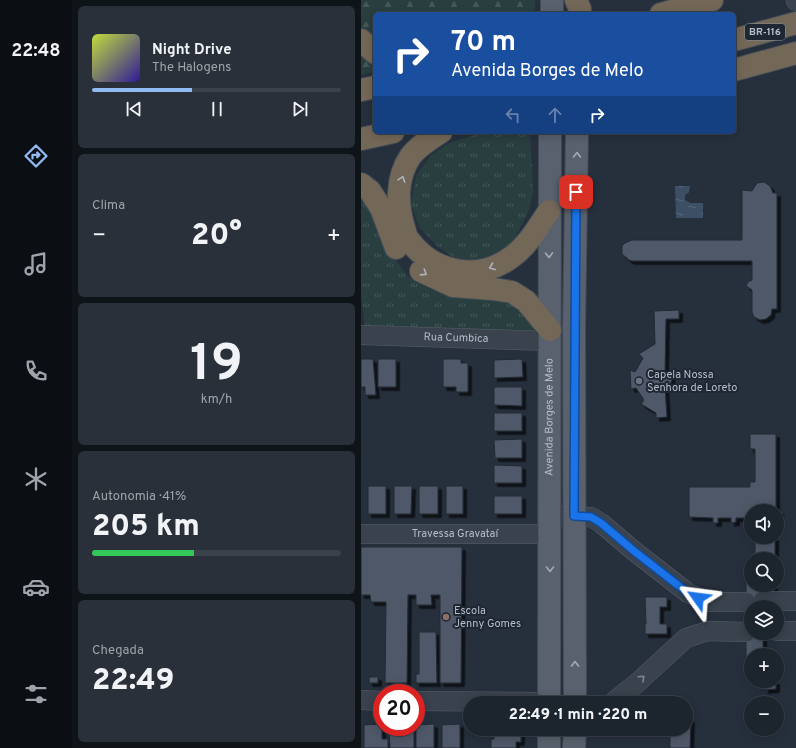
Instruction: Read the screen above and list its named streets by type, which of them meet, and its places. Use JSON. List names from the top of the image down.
{
  "streets": {
    "highway": ["BR-116"],
    "main road": ["Avenida Borges de Melo"],
    "street": ["Rua Cumbica", "Travessa Gravataí"]
  },
  "crossings": [
    ["Rua Cumbica", "Avenida Borges de Melo"],
    ["Avenida Borges de Melo", "Travessa Gravataí"]
  ],
  "places": ["Capela Nossa Senhora de Loreto", "Escola Jenny Gomes"],
  "page": {
    "tabs": "22:48",
    "turn": ["70 m", "Avenida Borges de Melo"],
    "song": ["Night Drive", "The Halogens"],
    "tile": [
      "Clima",
      ["19", "km/h"],
      ["Autonomia · 41%", "205 km"],
      ["Chegada", "22:49"]
    ],
    "heat": ["−", "20°", "+"],
    "map_buttons": ["+", "−"],
    "limit": "20",
    "trip": "22:49 · 1 min · 220 m"
  }
}
